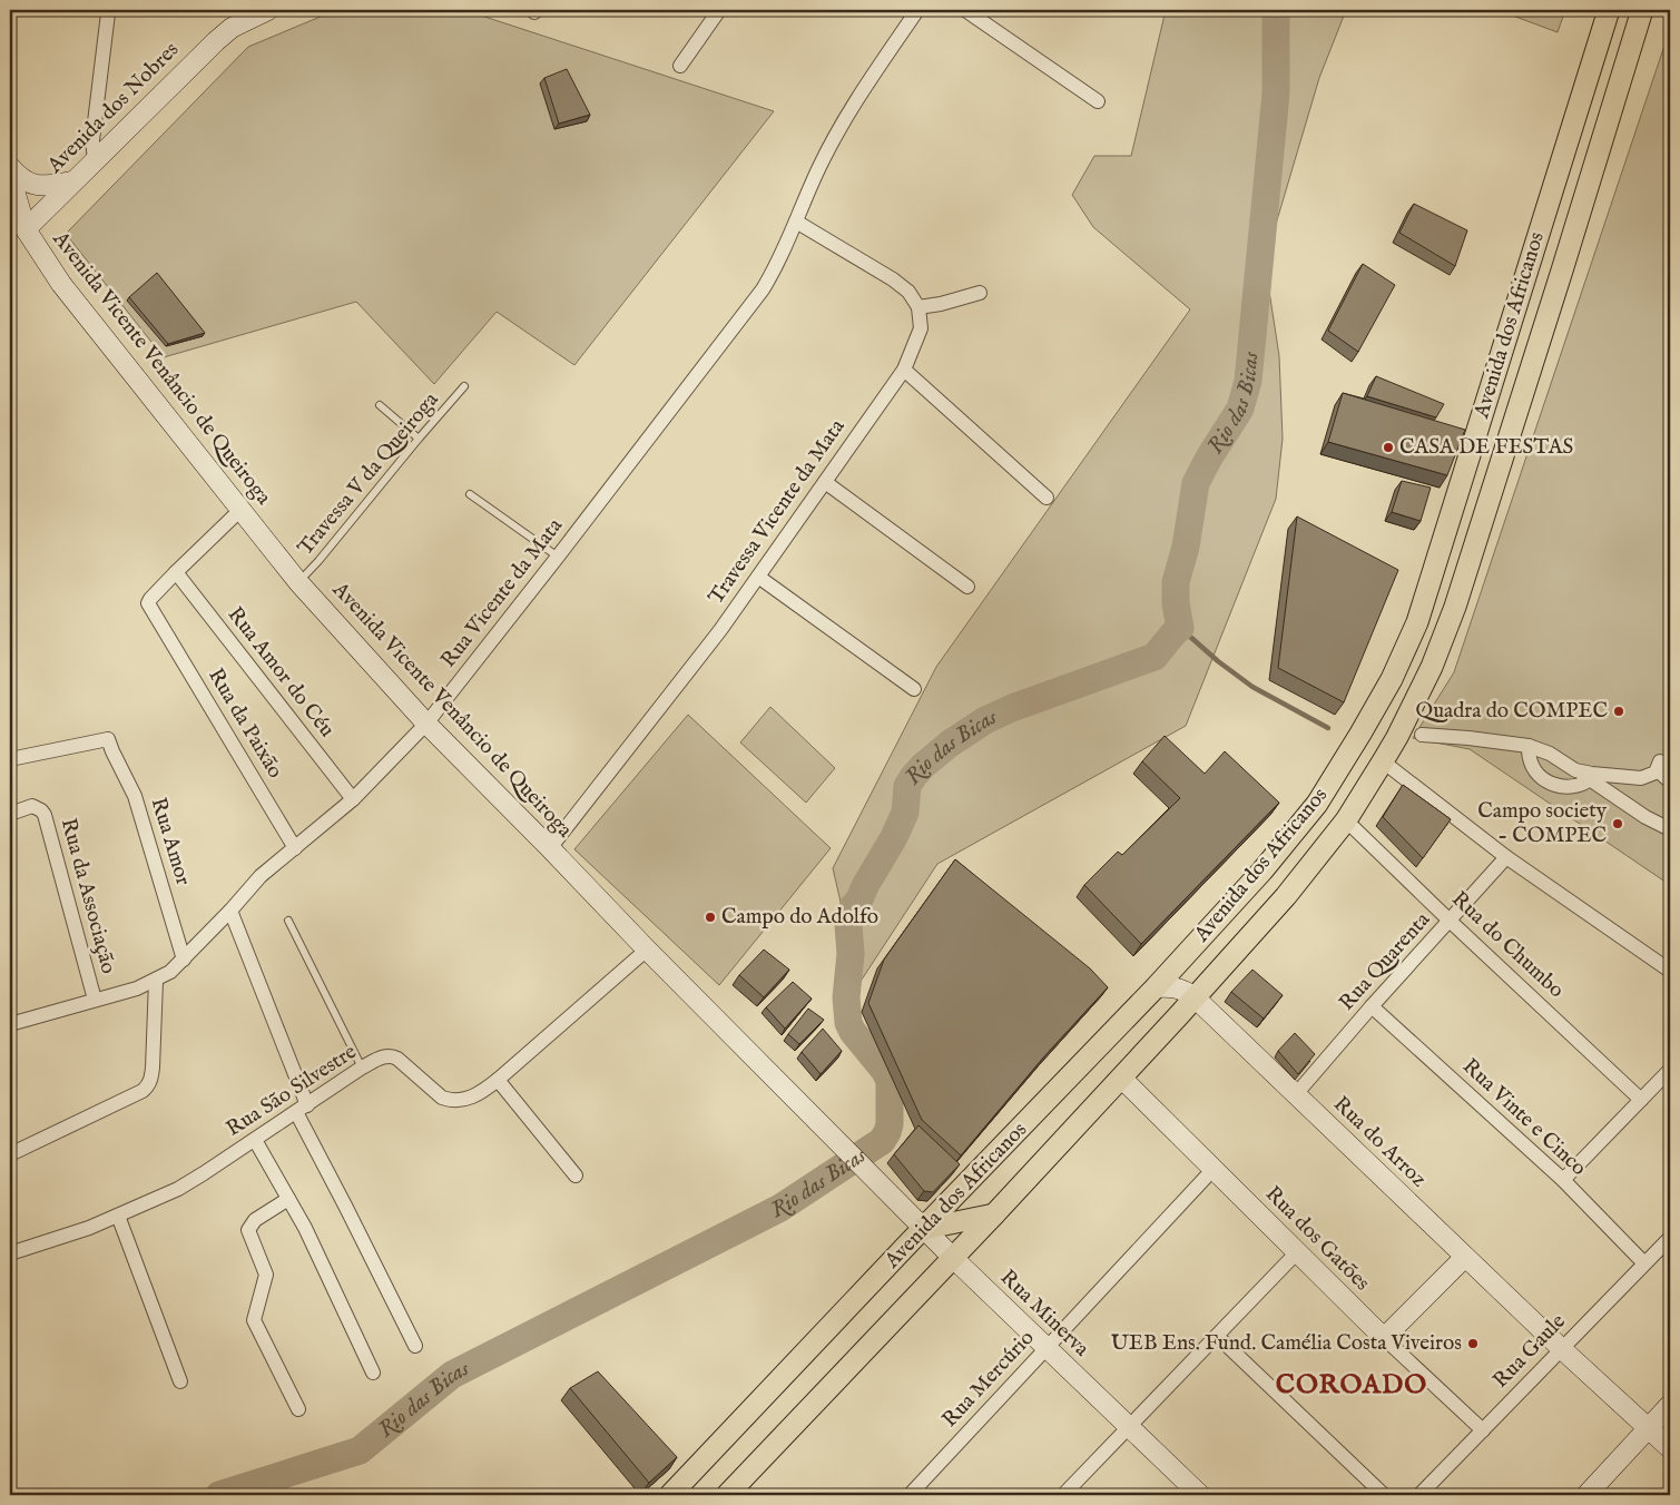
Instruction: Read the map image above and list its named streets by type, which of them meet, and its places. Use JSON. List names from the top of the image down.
{
  "streets": {
    "main road": ["Avenida dos Africanos"],
    "street": [
      "Avenida dos Nobres",
      "Avenida Vicente Venâncio de Queiroga",
      "Travessa Vicente da Mata",
      "Rua Vicente da Mata",
      "Rua Amor do Céu",
      "Rua da Paixão",
      "Rua Amor",
      "Rua da Associação",
      "Rua do Chumbo",
      "Rua Quarenta",
      "Rua São Silvestre",
      "Rua Vinte e Cinco",
      "Rua do Arroz",
      "Rua dos Gatões",
      "Rua Minerva",
      "Rua Gaule",
      "Rua Mercúrio"
    ],
    "lane": ["Travessa V da Queiroga"]
  },
  "crossings": [
    ["Avenida dos Nobres", "Avenida Vicente Venâncio de Queiroga"],
    ["Avenida dos Africanos", "Avenida Vicente Venâncio de Queiroga"],
    ["Avenida dos Africanos", "Rua do Chumbo"],
    ["Avenida dos Africanos", "Rua do Arroz"],
    ["Avenida dos Africanos", "Rua dos Gatões"],
    ["Avenida dos Africanos", "Rua Minerva"],
    ["Avenida Vicente Venâncio de Queiroga", "Travessa V da Queiroga"],
    ["Avenida Vicente Venâncio de Queiroga", "Travessa Vicente da Mata"],
    ["Avenida Vicente Venâncio de Queiroga", "Rua Vicente da Mata"],
    ["Avenida Vicente Venâncio de Queiroga", "Rua São Silvestre"],
    ["Avenida Vicente Venâncio de Queiroga", "Rua Minerva"],
    ["Rua Vicente da Mata", "Rua Amor do Céu"],
    ["Rua Vicente da Mata", "Rua da Paixão"],
    ["Rua Vicente da Mata", "Rua Amor"],
    ["Rua Vicente da Mata", "Rua da Associação"],
    ["Rua Amor do Céu", "Rua da Paixão"],
    ["Rua do Chumbo", "Rua Quarenta"],
    ["Rua Quarenta", "Rua Vinte e Cinco"],
    ["Rua Quarenta", "Rua do Arroz"],
    ["Rua Vinte e Cinco", "Rua Gaule"],
    ["Rua do Arroz", "Rua Gaule"],
    ["Rua dos Gatões", "Rua Gaule"],
    ["Rua dos Gatões", "Rua Mercúrio"],
    ["Rua Minerva", "Rua Mercúrio"]
  ],
  "districts": ["COROADO"],
  "water": ["Rio das Bicas"],
  "places": [
    "CASA DE FESTAS",
    "Quadra do COMPEC",
    "Campo society - COMPEC",
    "Campo do Adolfo",
    "UEB Ens. Fund. Camélia Costa Viveiros"
  ]
}
